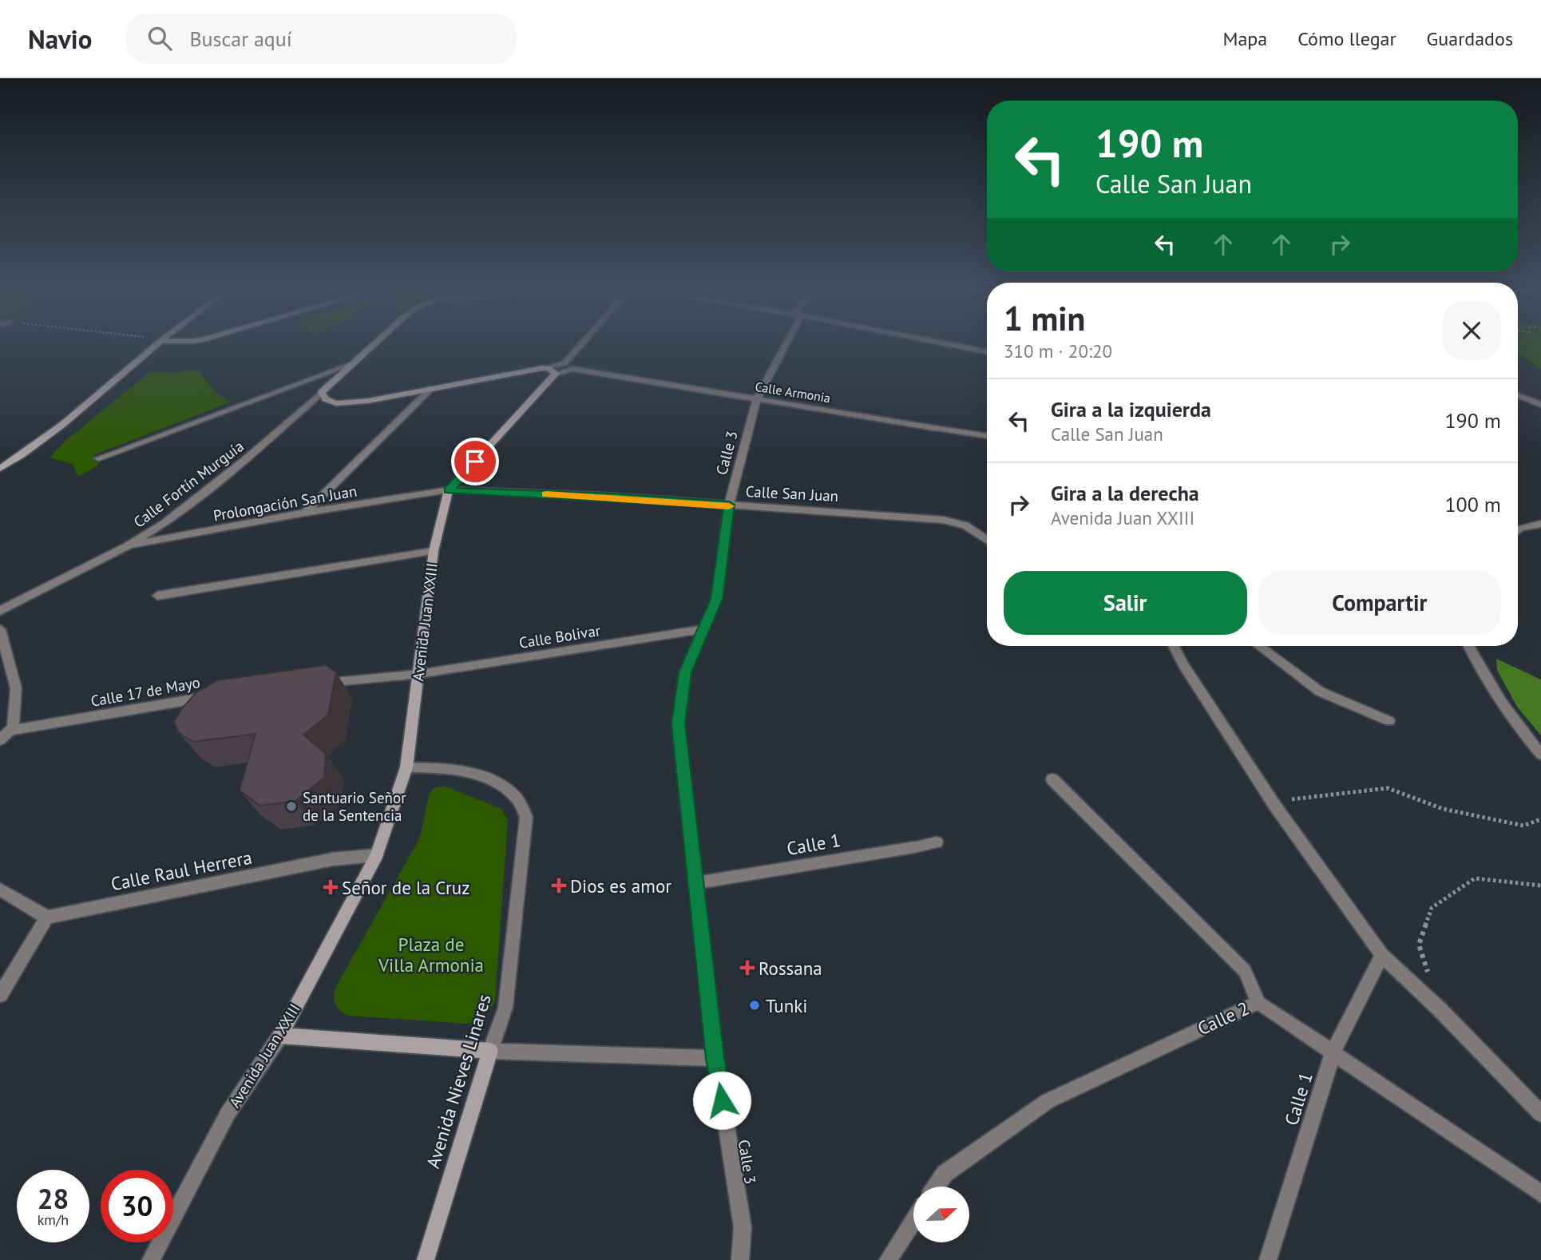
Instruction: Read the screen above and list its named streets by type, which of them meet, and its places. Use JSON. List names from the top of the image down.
{
  "streets": {
    "main road": ["Avenida Juan XXIII", "Avenida Nieves Linares"],
    "street": [
      "Calle Armonia",
      "Calle 3",
      "Calle Fortín Murguía",
      "Calle San Juan",
      "Prolongación San Juan",
      "Calle Bolivar",
      "Calle 17 de Mayo",
      "Calle 1",
      "Calle Raul Herrera",
      "Calle 2"
    ]
  },
  "crossings": [
    ["Calle Armonia", "Calle 3"],
    ["Calle Armonia", "Avenida Juan XXIII"],
    ["Calle 3", "Calle San Juan"],
    ["Calle 3", "Calle Bolivar"],
    ["Calle 3", "Calle 1"],
    ["Calle Fortín Murguía", "Prolongación San Juan"],
    ["Calle San Juan", "Prolongación San Juan"],
    ["Calle San Juan", "Avenida Juan XXIII"],
    ["Prolongación San Juan", "Avenida Juan XXIII"],
    ["Avenida Juan XXIII", "Calle Bolivar"],
    ["Avenida Juan XXIII", "Calle Raul Herrera"],
    ["Avenida Juan XXIII", "Avenida Nieves Linares"],
    ["Calle 1", "Calle 2"]
  ],
  "parks": ["Plaza de Villa Armonia"],
  "places": {
    "other": ["Santuario Señor de la Sentencia", "Tunki"],
    "health": ["Dios es amor", "Señor de la Cruz", "Rossana"]
  },
  "north": "right",
  "page": {
    "header": "Navio",
    "search": "Buscar aquí",
    "nav": ["Mapa", "Cómo llegar", "Guardados"],
    "turn": ["190 m", "Calle San Juan"],
    "heading": ["1 min", "310 m · 20:20"],
    "list": [
      {
        "name": "Gira a la izquierda",
        "note": "Calle San Juan",
        "value": "190 m"
      },
      {
        "name": "Gira a la derecha",
        "note": "Avenida Juan XXIII",
        "value": "100 m"
      }
    ],
    "buttons": ["Salir", "Compartir"],
    "speed": "28 km/h",
    "limit": "30"
  }
}
